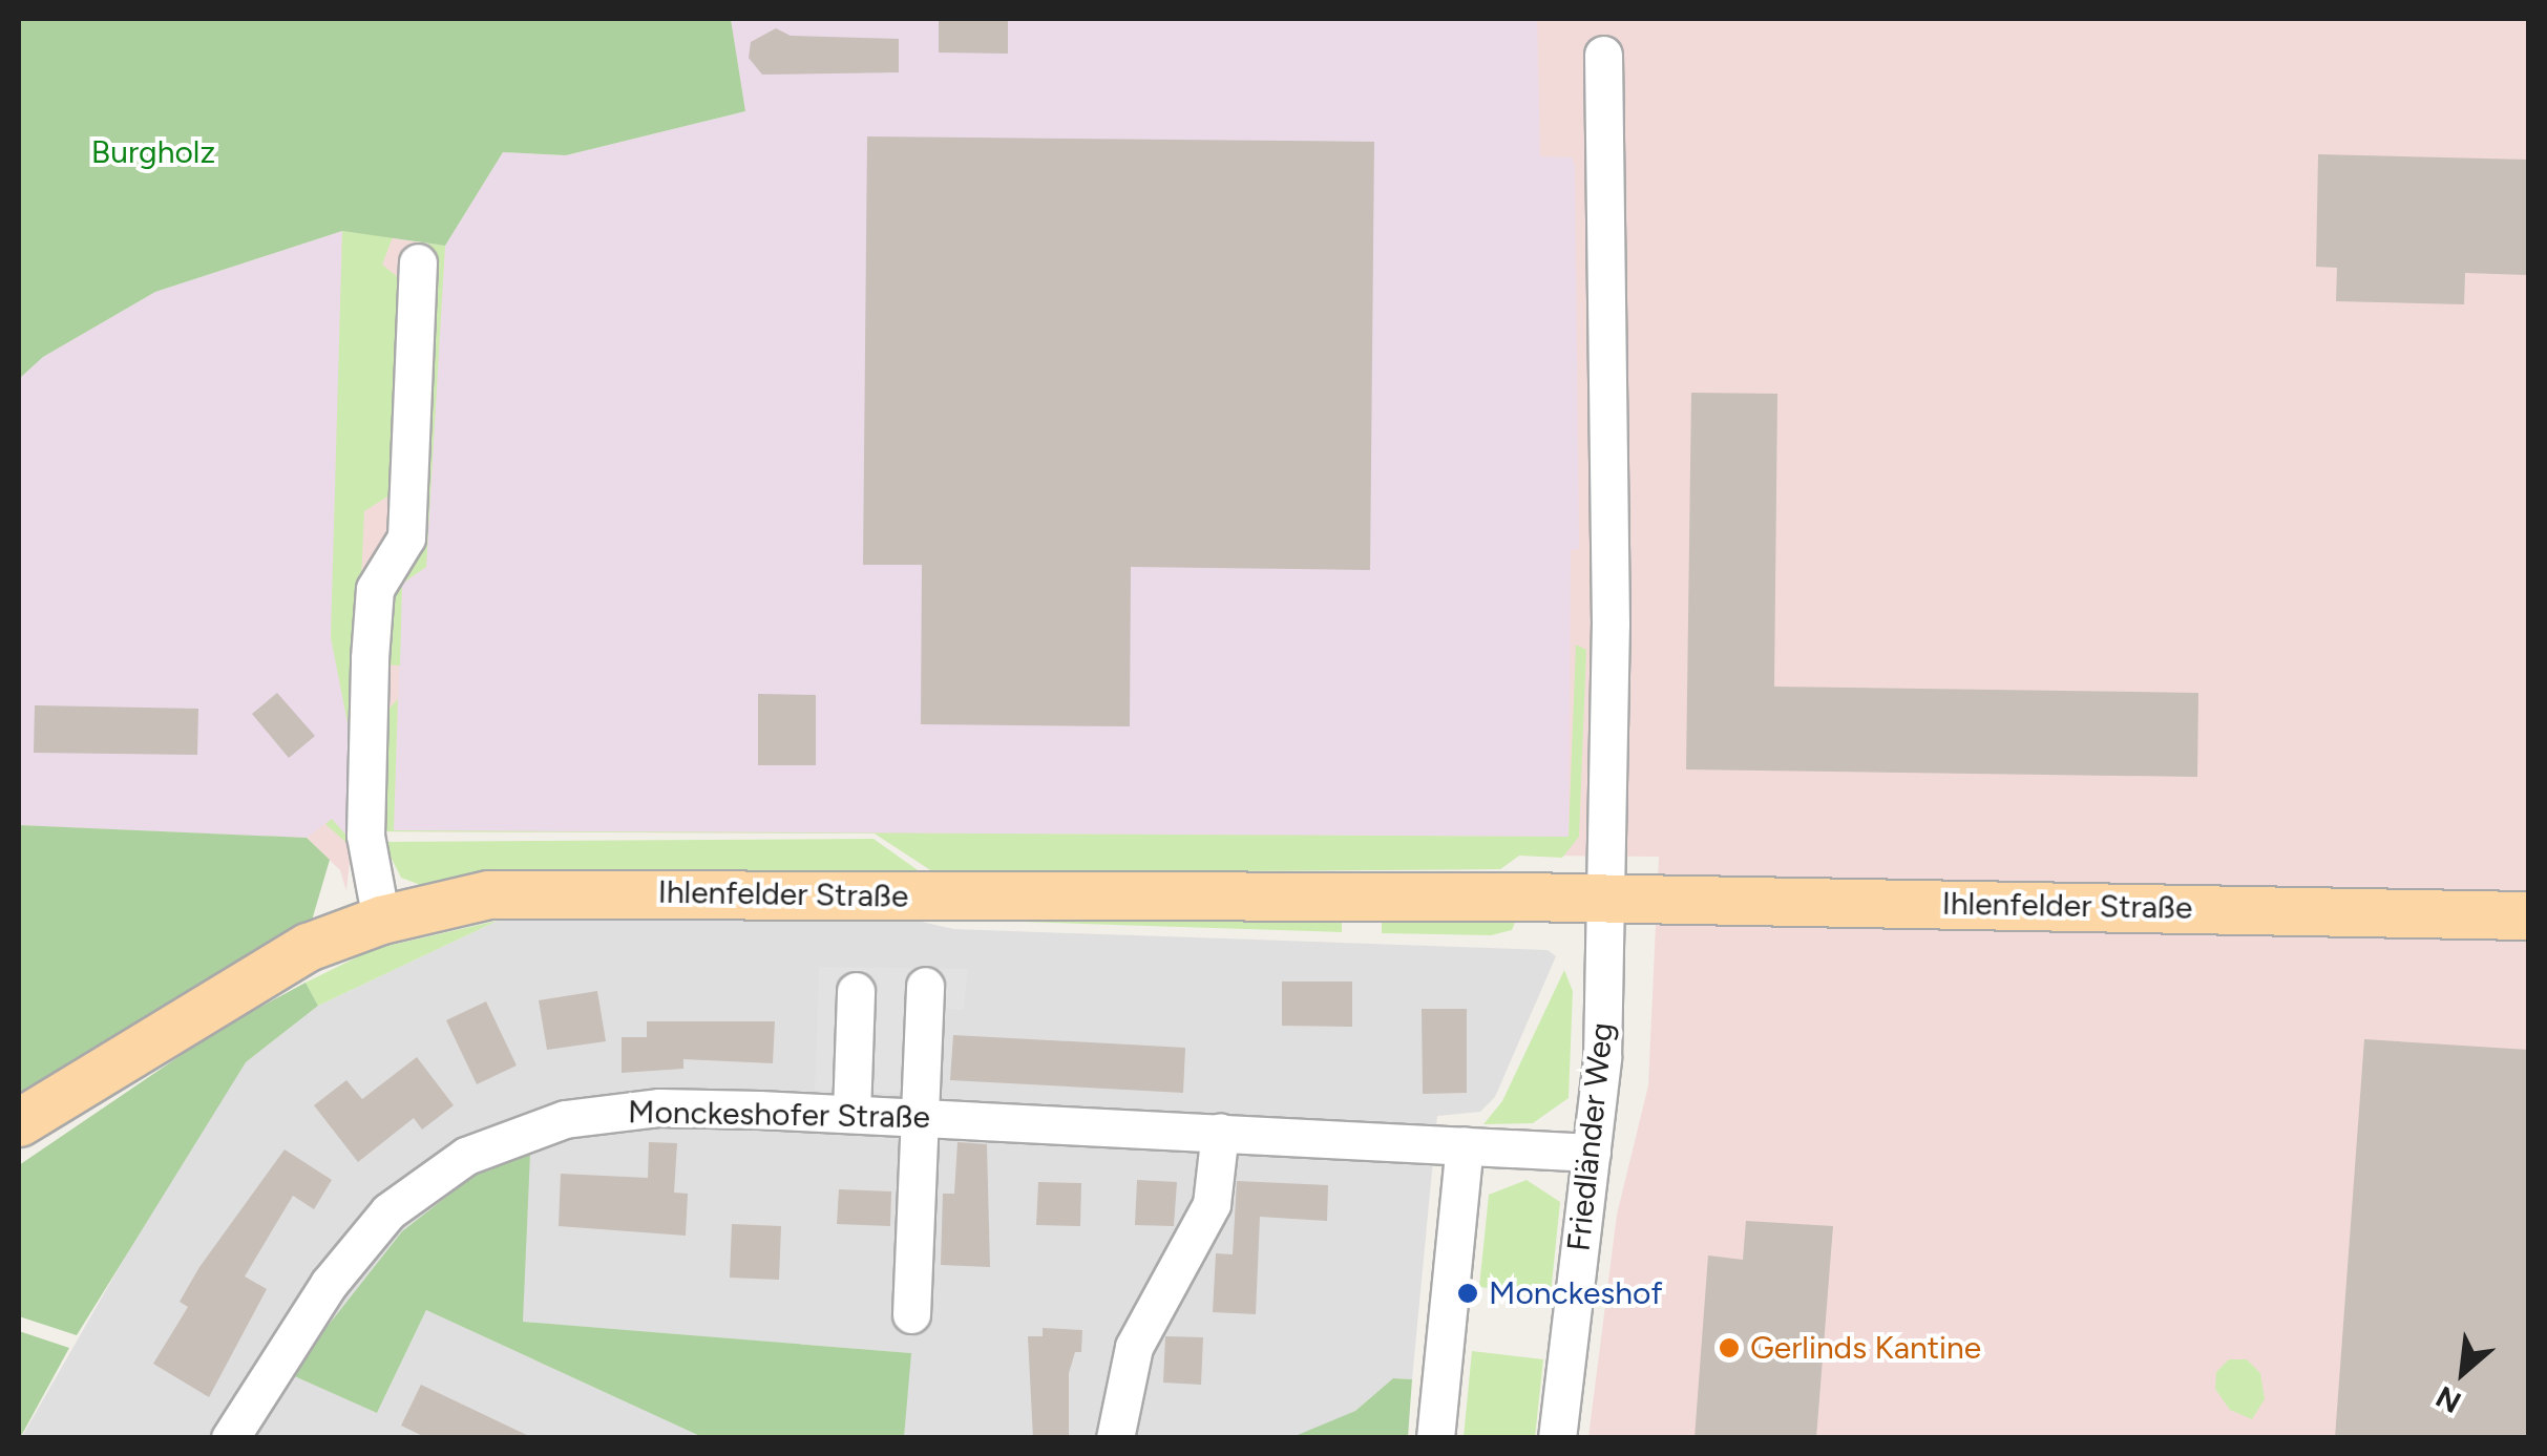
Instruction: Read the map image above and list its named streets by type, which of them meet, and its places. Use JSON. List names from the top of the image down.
{
  "streets": {
    "main road": ["Ihlenfelder Straße"],
    "street": ["Monckeshofer Straße", "Friedländer Weg"]
  },
  "crossings": [
    ["Ihlenfelder Straße", "Friedländer Weg"],
    ["Monckeshofer Straße", "Friedländer Weg"]
  ],
  "parks": ["Burgholz"],
  "places": ["Monckeshof", "Gerlinds Kantine"],
  "north": "bottom left"
}
